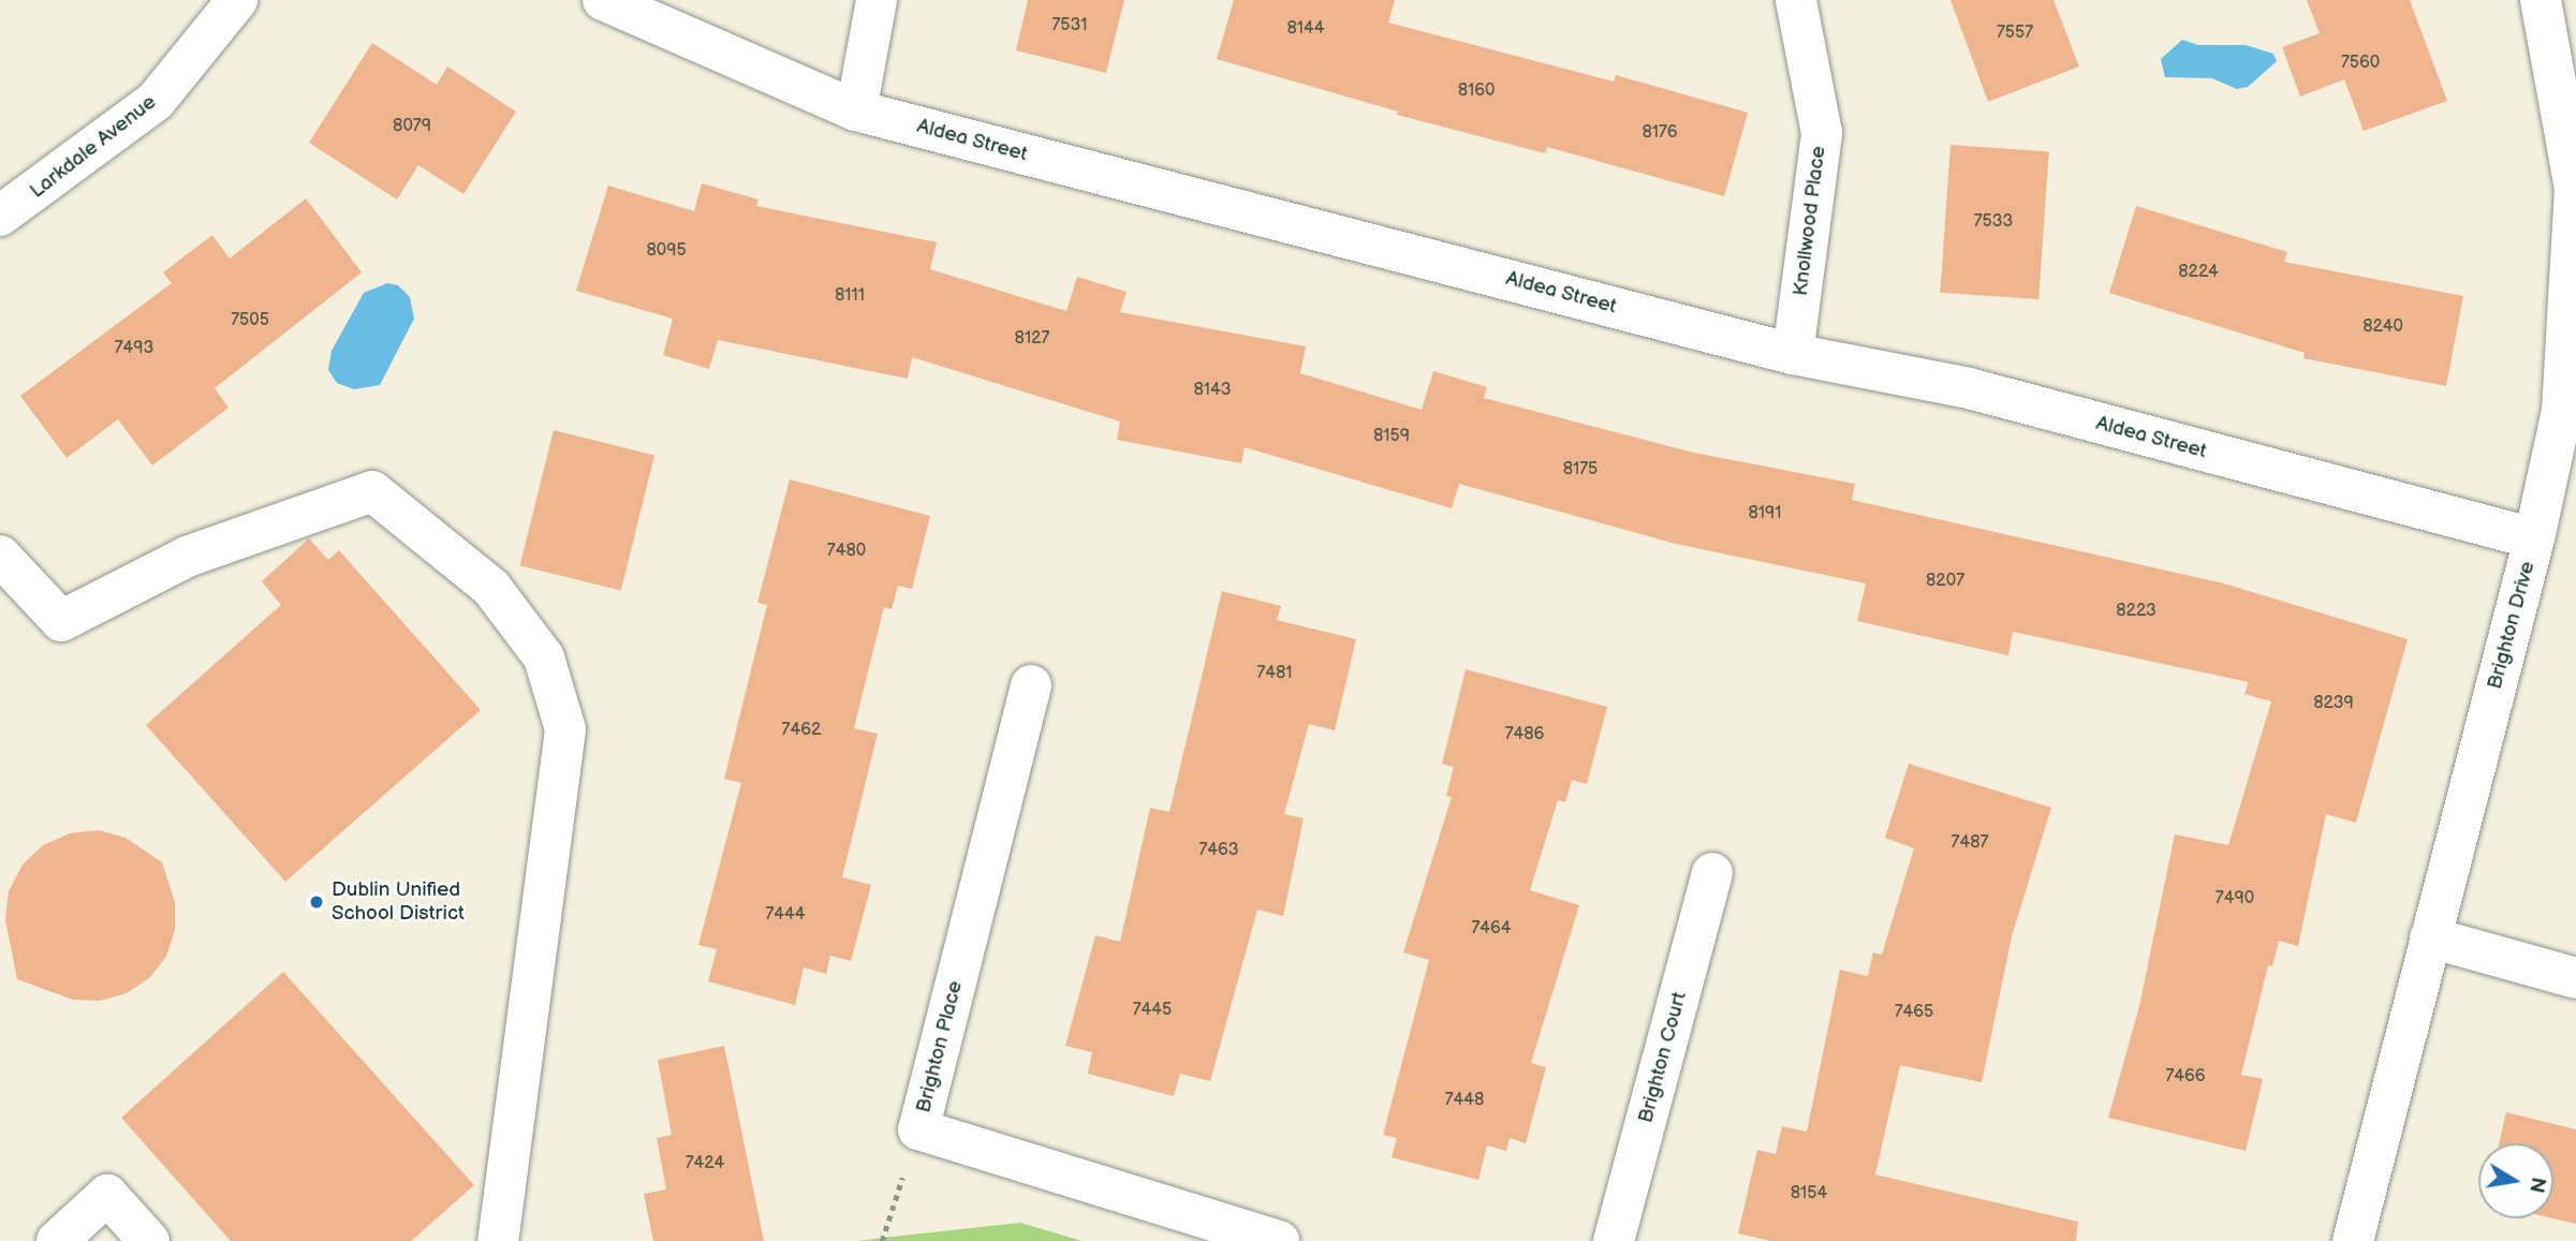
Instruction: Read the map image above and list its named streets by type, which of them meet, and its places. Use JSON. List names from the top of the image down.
{
  "streets": {
    "street": [
      "Aldea Street",
      "Larkdale Avenue",
      "Knollwood Place",
      "Brighton Drive",
      "Brighton Place",
      "Brighton Court"
    ]
  },
  "crossings": [
    ["Aldea Street", "Knollwood Place"],
    ["Aldea Street", "Brighton Drive"]
  ],
  "places": ["Dublin Unified School District"],
  "house_numbers": [
    "7531",
    "8144",
    "7557",
    "7560",
    "8160",
    "8079",
    "8176",
    "7533",
    "8095",
    "8224",
    "8111",
    "7505",
    "8240",
    "8127",
    "7493",
    "8143",
    "8159",
    "8175",
    "8191",
    "7480",
    "8207",
    "8223",
    "7481",
    "8239",
    "7462",
    "7486",
    "7487",
    "7463",
    "7490",
    "7444",
    "7464",
    "7445",
    "7465",
    "7466",
    "7448",
    "7424",
    "8154"
  ],
  "north": "right"
}
